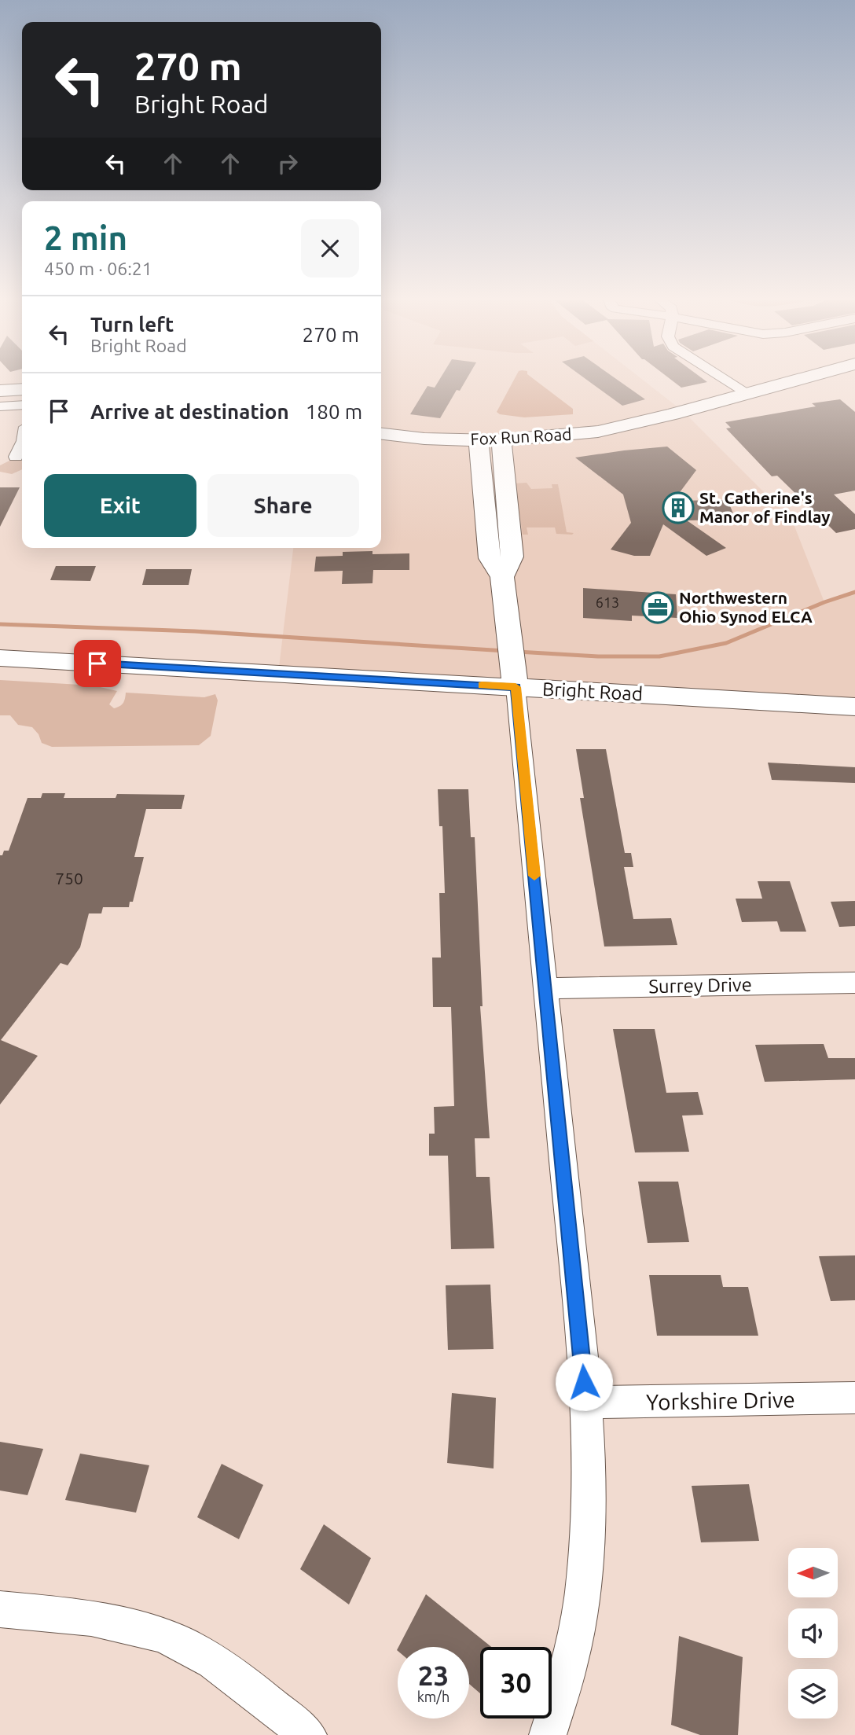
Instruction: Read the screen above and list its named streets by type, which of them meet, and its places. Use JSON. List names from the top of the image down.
{
  "streets": {
    "street": [
      "Fox Run Road",
      "Bright Road",
      "Surrey Drive",
      "Yorkshire Drive"
    ]
  },
  "places": {
    "building": ["St. Catherine's Manor of Findlay"],
    "office": ["Northwestern Ohio Synod ELCA"]
  },
  "house_numbers": ["613", "750"],
  "north": "left",
  "page": {
    "turn": ["270 m", "Bright Road"],
    "heading": ["2 min", "450 m · 06:21"],
    "list": [
      {
        "name": "Turn left",
        "note": "Bright Road",
        "value": "270 m"
      },
      {
        "name": "Arrive at destination",
        "value": "180 m"
      }
    ],
    "buttons": ["Exit", "Share"],
    "speed": "23 km/h",
    "limit": "30"
  }
}
